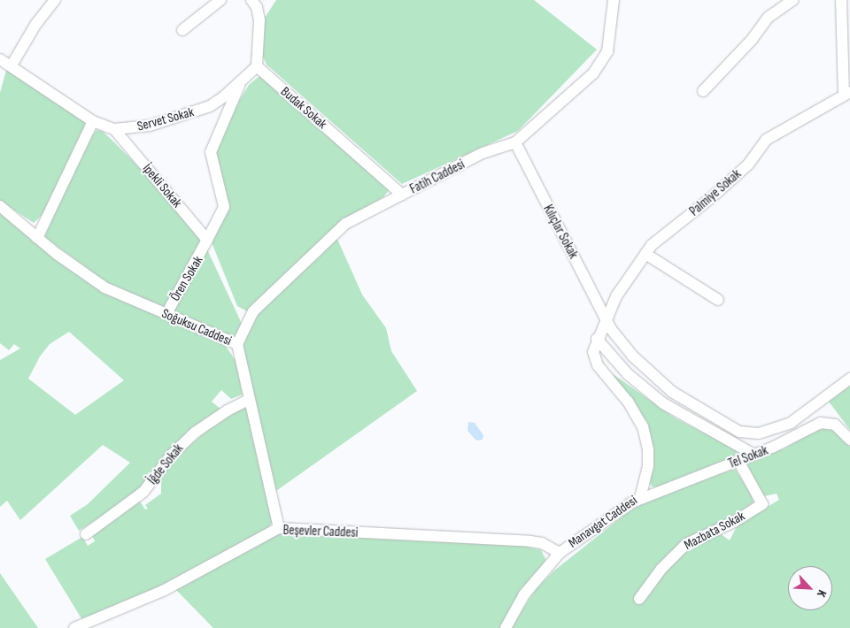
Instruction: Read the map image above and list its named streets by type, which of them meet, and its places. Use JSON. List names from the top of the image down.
{
  "streets": {
    "street": [
      "Budak Sokak",
      "Servet Sokak",
      "Fatih Caddesi",
      "İpekli Sokak",
      "Palmiye Sokak",
      "Kılıçlar Sokak",
      "Ören Sokak",
      "Soğuksu Caddesi",
      "Tel Sokak",
      "İğde Sokak",
      "Manavgat Caddesi",
      "Mazbata Sokak",
      "Beşevler Caddesi"
    ]
  },
  "crossings": [
    ["Budak Sokak", "Servet Sokak"],
    ["Budak Sokak", "Fatih Caddesi"],
    ["Servet Sokak", "İpekli Sokak"],
    ["Servet Sokak", "Ören Sokak"],
    ["Fatih Caddesi", "Kılıçlar Sokak"],
    ["Fatih Caddesi", "Soğuksu Caddesi"],
    ["İpekli Sokak", "Ören Sokak"],
    ["Palmiye Sokak", "Kılıçlar Sokak"],
    ["Palmiye Sokak", "Manavgat Caddesi"],
    ["Kılıçlar Sokak", "Manavgat Caddesi"],
    ["Ören Sokak", "Soğuksu Caddesi"],
    ["Soğuksu Caddesi", "İğde Sokak"],
    ["Soğuksu Caddesi", "Beşevler Caddesi"],
    ["Tel Sokak", "Manavgat Caddesi"],
    ["Tel Sokak", "Mazbata Sokak"],
    ["Manavgat Caddesi", "Beşevler Caddesi"]
  ],
  "north": "bottom right"
}
